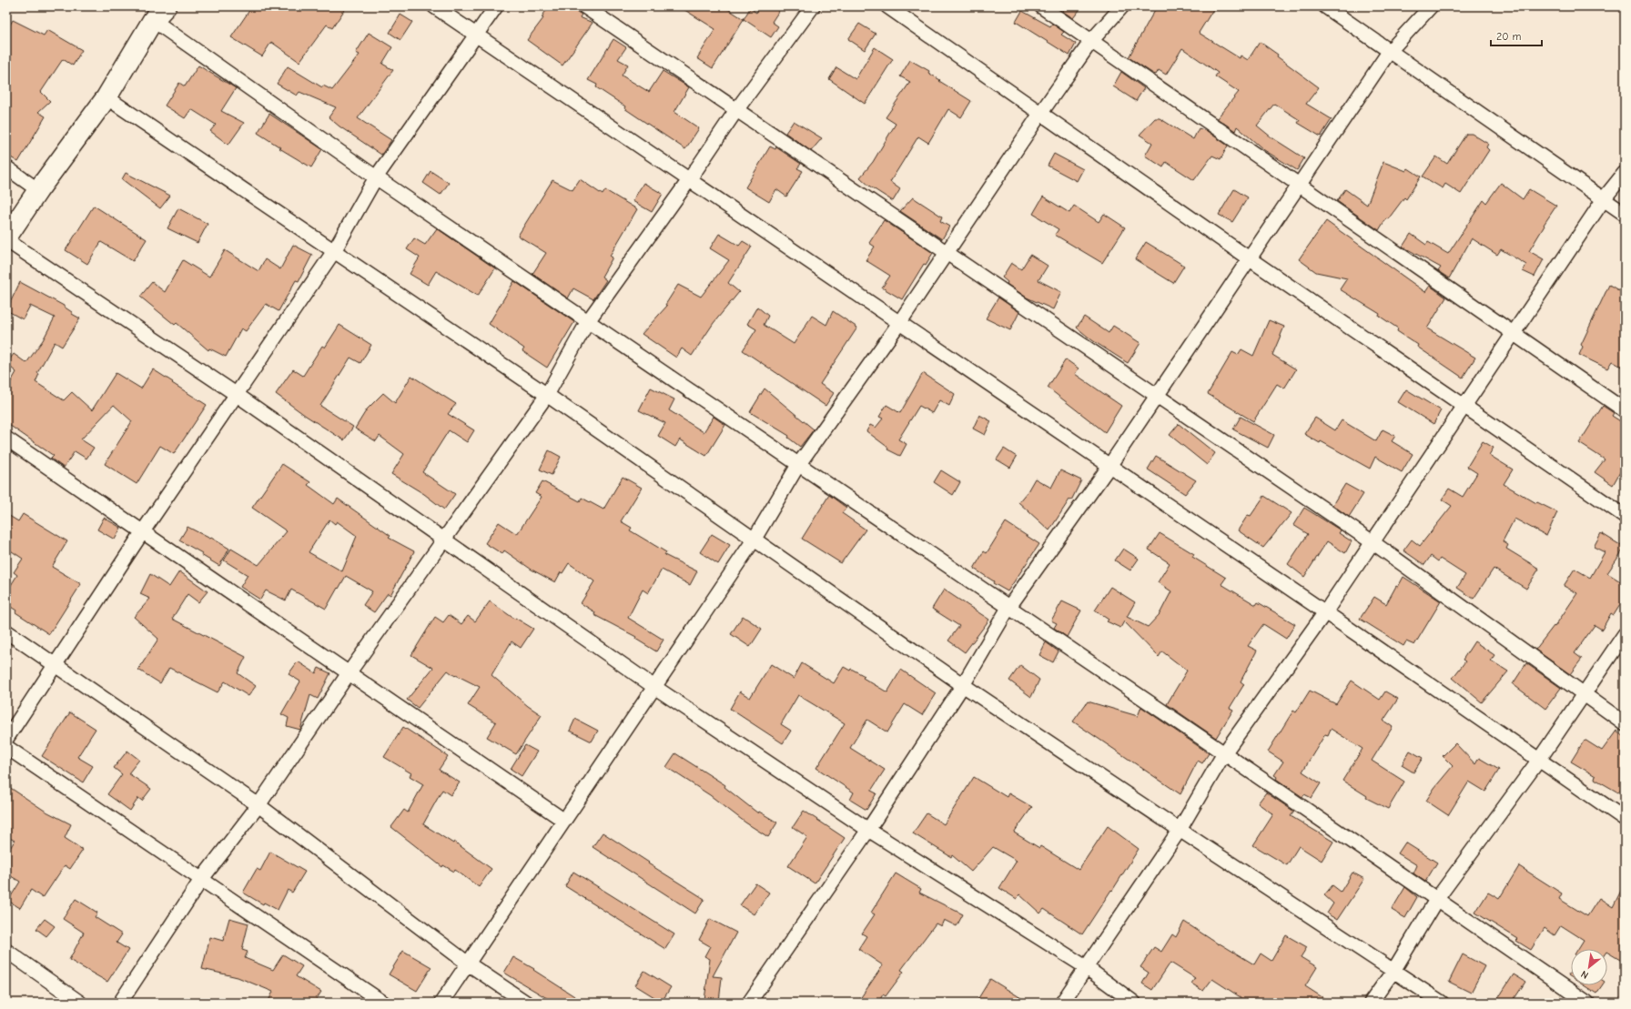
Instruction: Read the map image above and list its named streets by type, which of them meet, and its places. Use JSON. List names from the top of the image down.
{
  "scale_bar": "20 m",
  "north": "bottom left"
}
